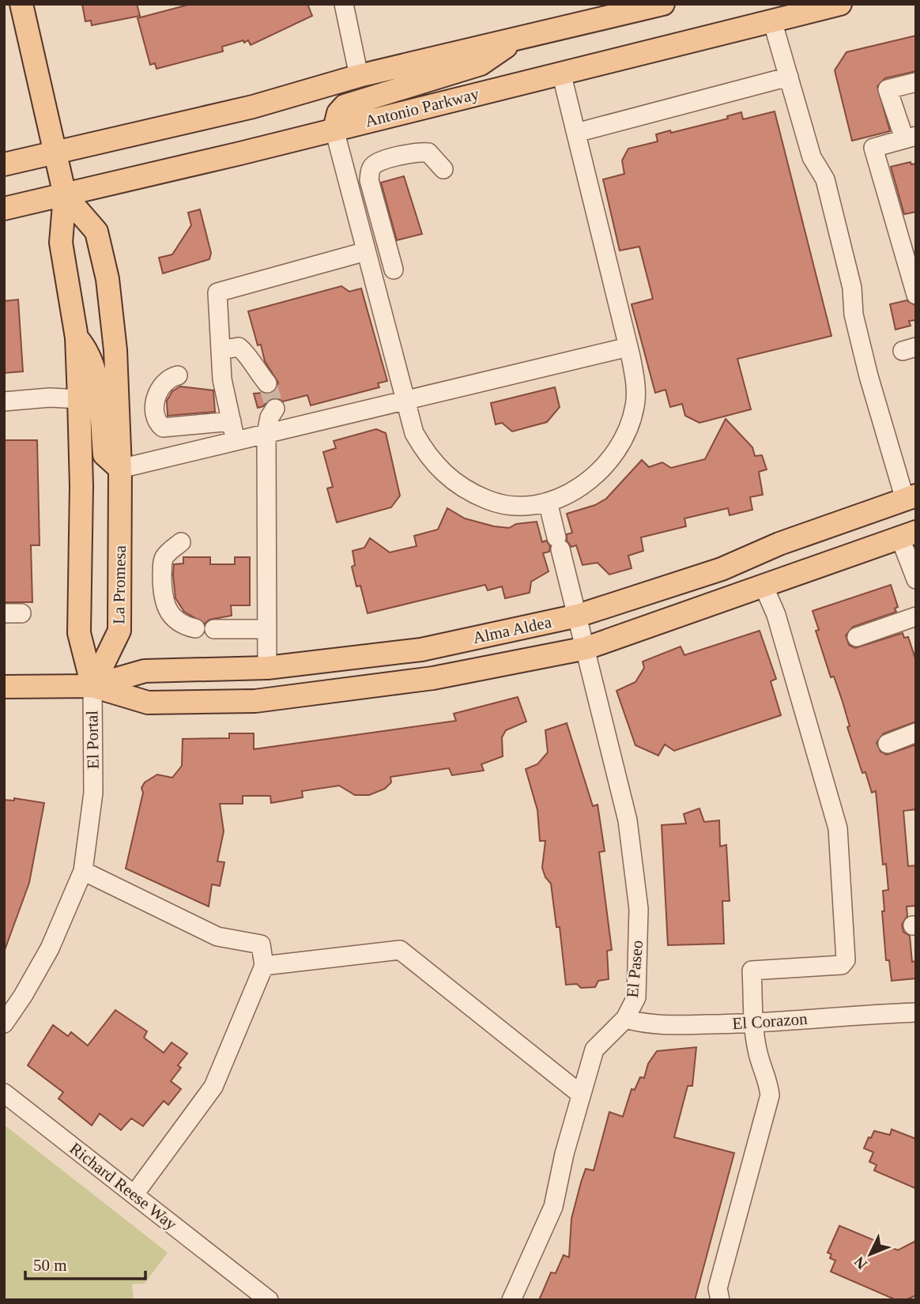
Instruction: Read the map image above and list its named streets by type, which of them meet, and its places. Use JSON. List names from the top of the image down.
{
  "streets": {
    "main road": ["Antonio Parkway", "La Promesa", "Alma Aldea"],
    "street": [
      "El Portal",
      "El Paseo",
      "El Corazon",
      "Richard Reese Way"
    ]
  },
  "crossings": [
    ["Antonio Parkway", "La Promesa"],
    ["La Promesa", "Alma Aldea"],
    ["La Promesa", "El Portal"],
    ["Alma Aldea", "El Portal"],
    ["Alma Aldea", "El Paseo"],
    ["El Paseo", "El Corazon"]
  ],
  "scale_bar": "50 m",
  "north": "bottom left"
}
